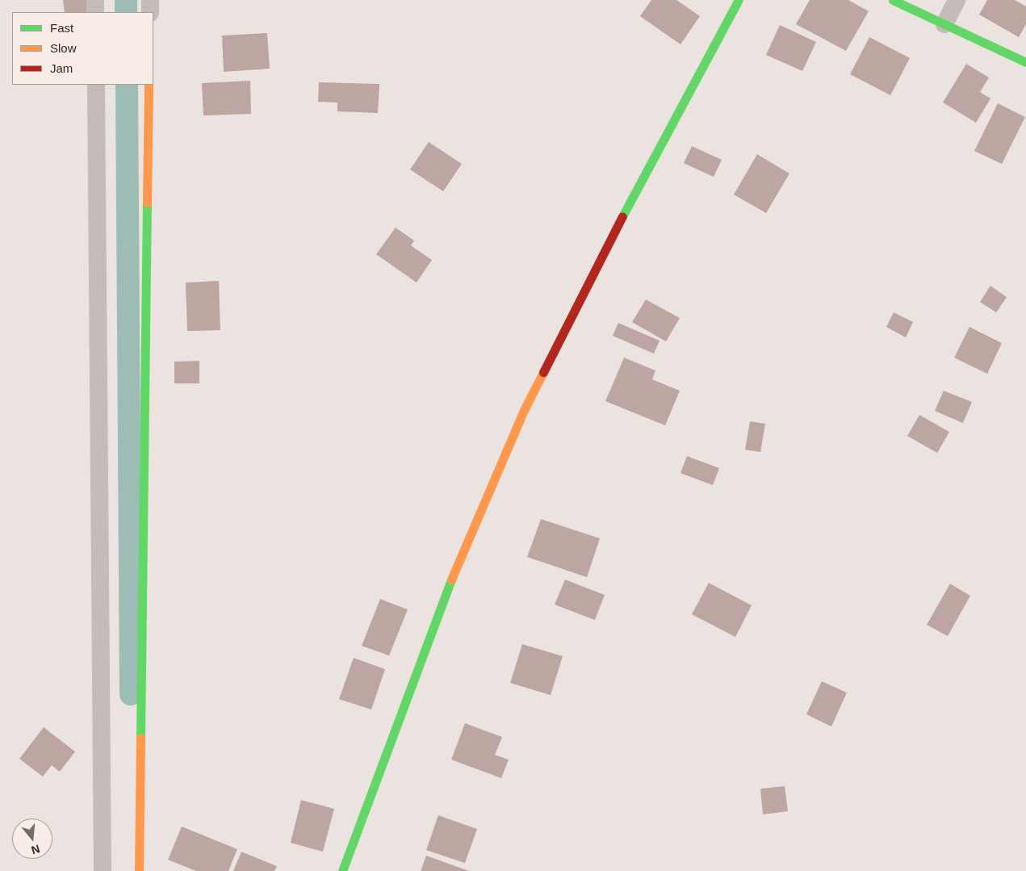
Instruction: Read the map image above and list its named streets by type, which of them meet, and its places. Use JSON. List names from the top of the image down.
{
  "legend": ["Fast", "Slow", "Jam"],
  "north": "bottom"
}
